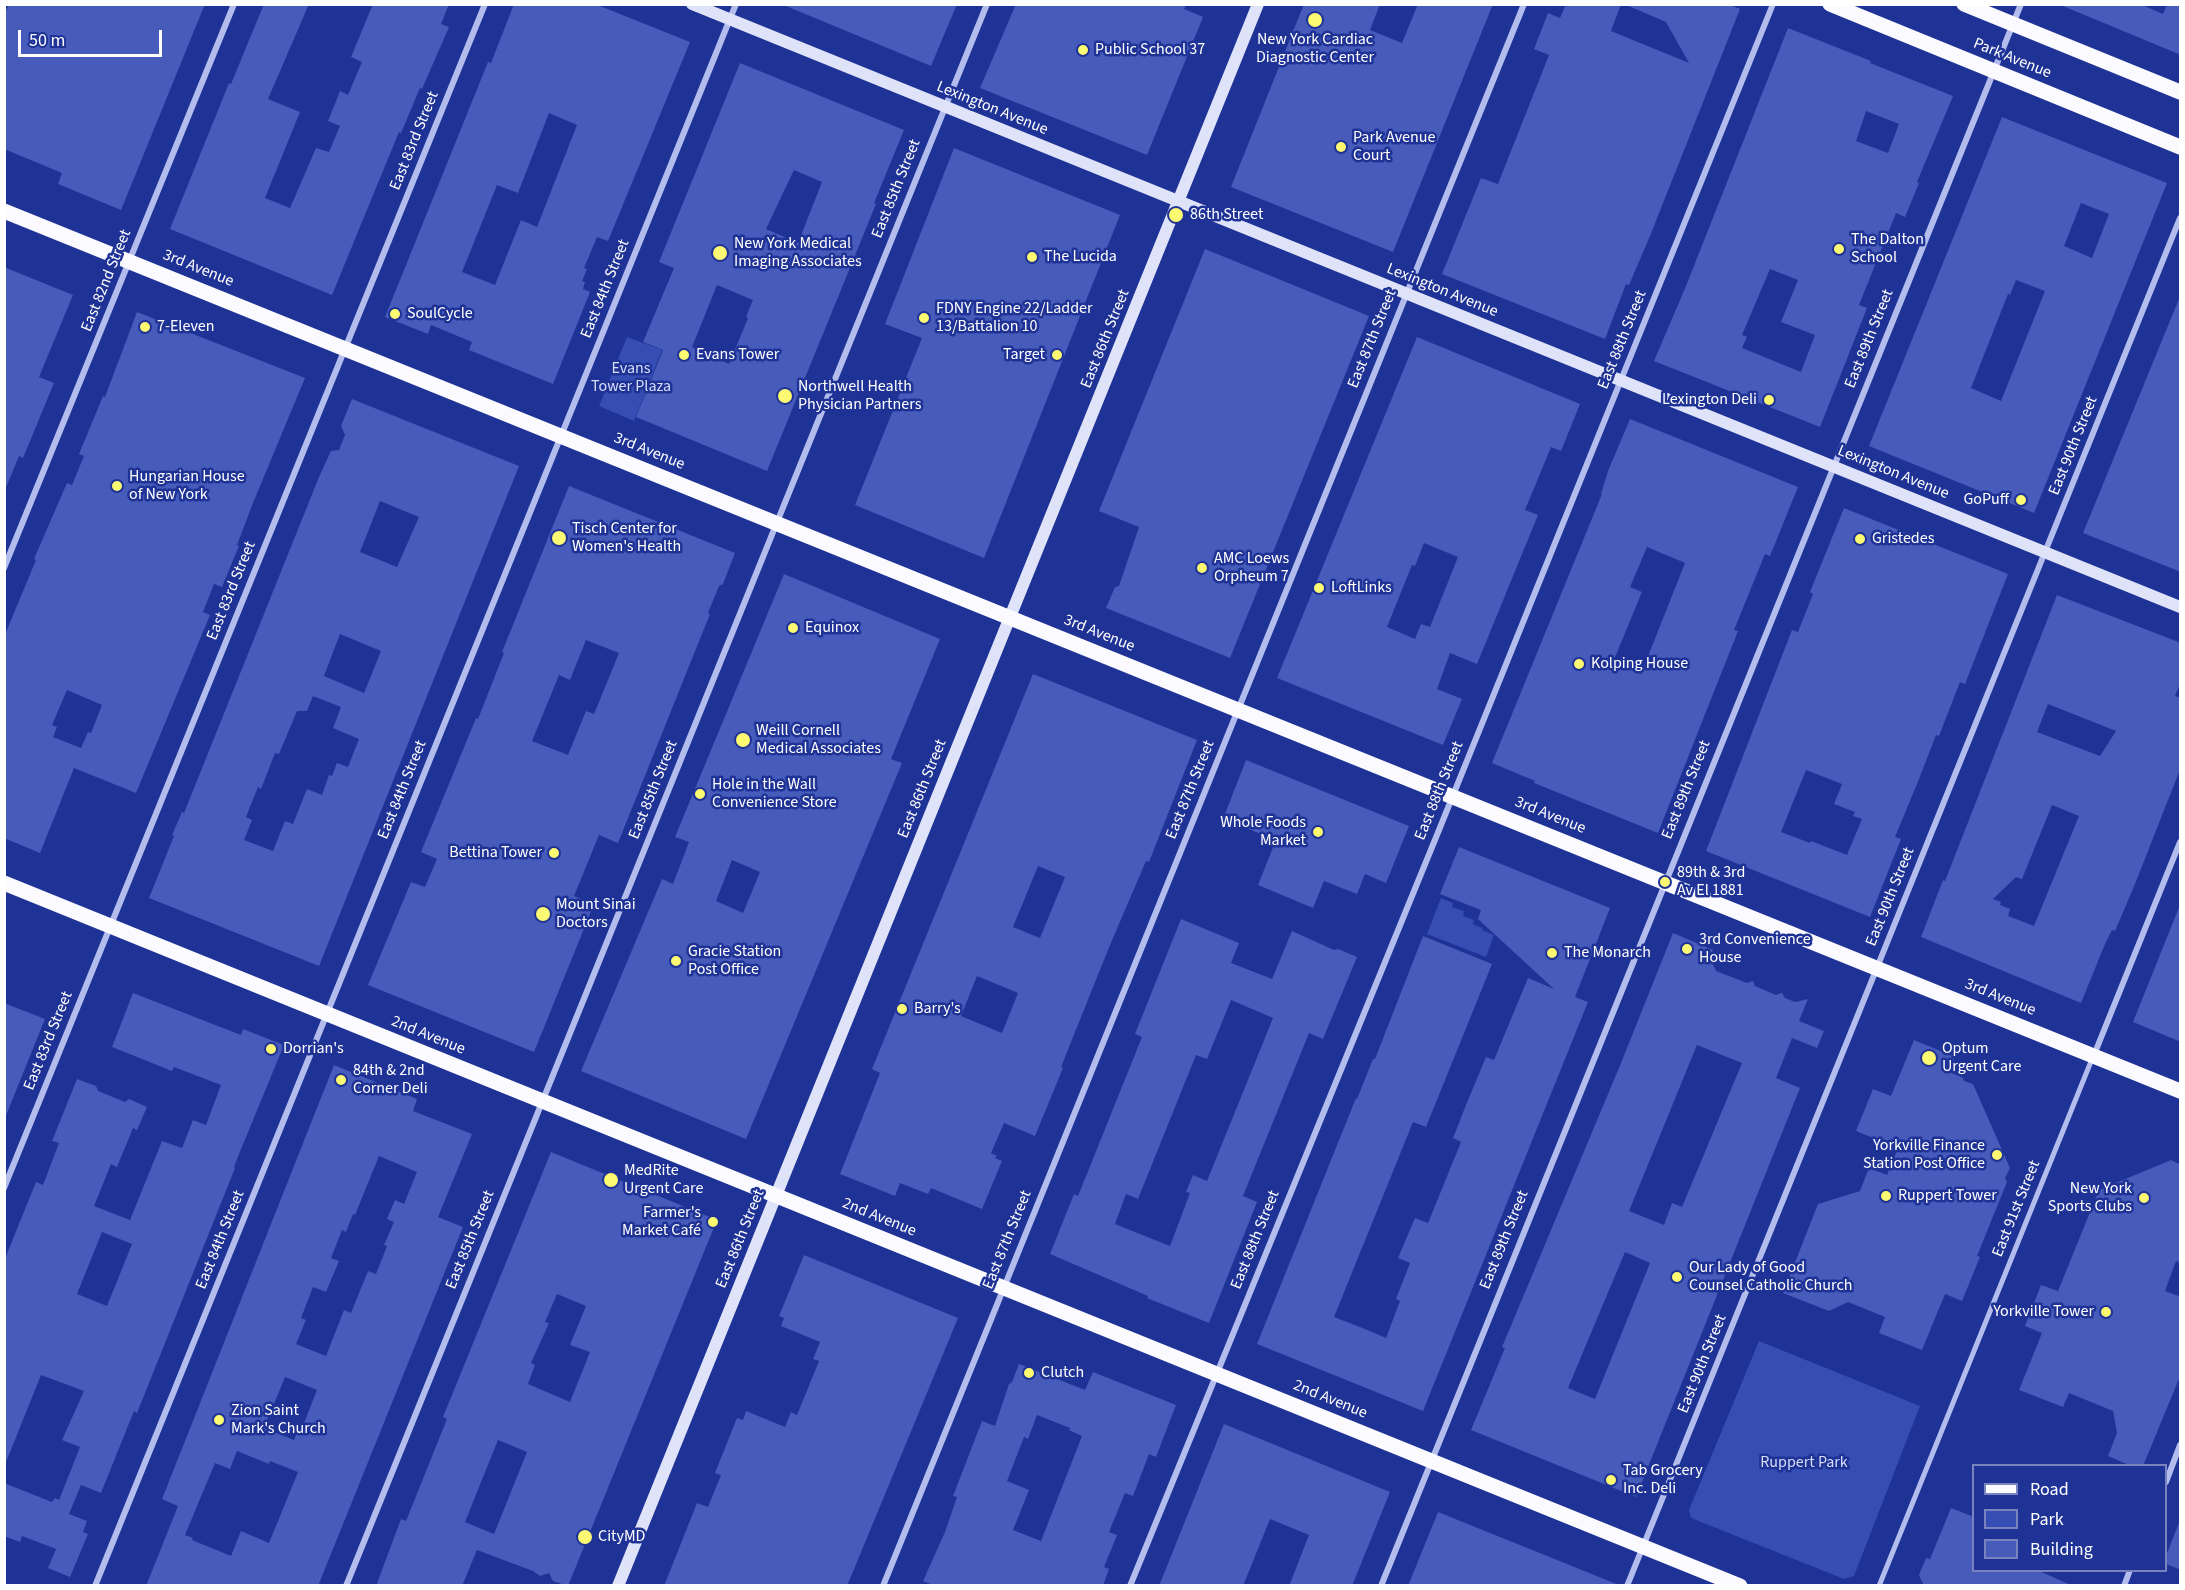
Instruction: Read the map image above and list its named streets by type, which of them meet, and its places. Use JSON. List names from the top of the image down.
{
  "streets": {
    "main road": [
      "Park Avenue",
      "Lexington Avenue",
      "3rd Avenue",
      "East 86th Street",
      "2nd Avenue"
    ],
    "street": [
      "East 83rd Street",
      "East 85th Street",
      "East 82nd Street",
      "East 84th Street",
      "East 87th Street",
      "East 89th Street",
      "East 88th Street",
      "East 90th Street",
      "East 91st Street"
    ]
  },
  "crossings": [
    ["Park Avenue", "East 89th Street"],
    ["Lexington Avenue", "East 85th Street"],
    ["Lexington Avenue", "East 84th Street"],
    ["Lexington Avenue", "East 86th Street"],
    ["Lexington Avenue", "East 87th Street"],
    ["Lexington Avenue", "East 89th Street"],
    ["Lexington Avenue", "East 88th Street"],
    ["Lexington Avenue", "East 90th Street"],
    ["East 83rd Street", "3rd Avenue"],
    ["East 83rd Street", "2nd Avenue"],
    ["East 85th Street", "3rd Avenue"],
    ["East 85th Street", "2nd Avenue"],
    ["3rd Avenue", "East 82nd Street"],
    ["3rd Avenue", "East 84th Street"],
    ["3rd Avenue", "East 86th Street"],
    ["3rd Avenue", "East 87th Street"],
    ["3rd Avenue", "East 89th Street"],
    ["3rd Avenue", "East 88th Street"],
    ["3rd Avenue", "East 90th Street"],
    ["3rd Avenue", "East 91st Street"],
    ["East 84th Street", "2nd Avenue"],
    ["East 86th Street", "2nd Avenue"],
    ["East 87th Street", "2nd Avenue"],
    ["East 89th Street", "2nd Avenue"],
    ["East 88th Street", "2nd Avenue"],
    ["East 90th Street", "2nd Avenue"]
  ],
  "parks": ["Evans Tower Plaza", "Ruppert Park"],
  "places": [
    "New York Cardiac Diagnostic Center",
    "Public School 37",
    "Park Avenue Court",
    "86th Street",
    "The Dalton School",
    "New York Medical Imaging Associates",
    "The Lucida",
    "SoulCycle",
    "FDNY Engine 22/Ladder 13/Battalion 10",
    "7-Eleven",
    "Evans Tower",
    "Target",
    "Northwell Health Physician Partners",
    "Lexington Deli",
    "Hungarian House of New York",
    "GoPuff",
    "Tisch Center for Women's Health",
    "Gristedes",
    "AMC Loews Orpheum 7",
    "LoftLinks",
    "Equinox",
    "Kolping House",
    "Weill Cornell Medical Associates",
    "Hole in the Wall Convenience Store",
    "Whole Foods Market",
    "Bettina Tower",
    "89th & 3rd Av El 1881",
    "Mount Sinai Doctors",
    "3rd Convenience House",
    "The Monarch",
    "Gracie Station Post Office",
    "Barry's",
    "Dorrian's",
    "Optum Urgent Care",
    "84th & 2nd Corner Deli",
    "Yorkville Finance Station Post Office",
    "MedRite Urgent Care",
    "Ruppert Tower",
    "New York Sports Clubs",
    "Farmer's Market Café",
    "Our Lady of Good Counsel Catholic Church",
    "Yorkville Tower",
    "Clutch",
    "Zion Saint Mark's Church",
    "Tab Grocery Inc. Deli",
    "CityMD"
  ],
  "legend": ["Road", "Park", "Building"],
  "scale_bar": "50 m"
}
